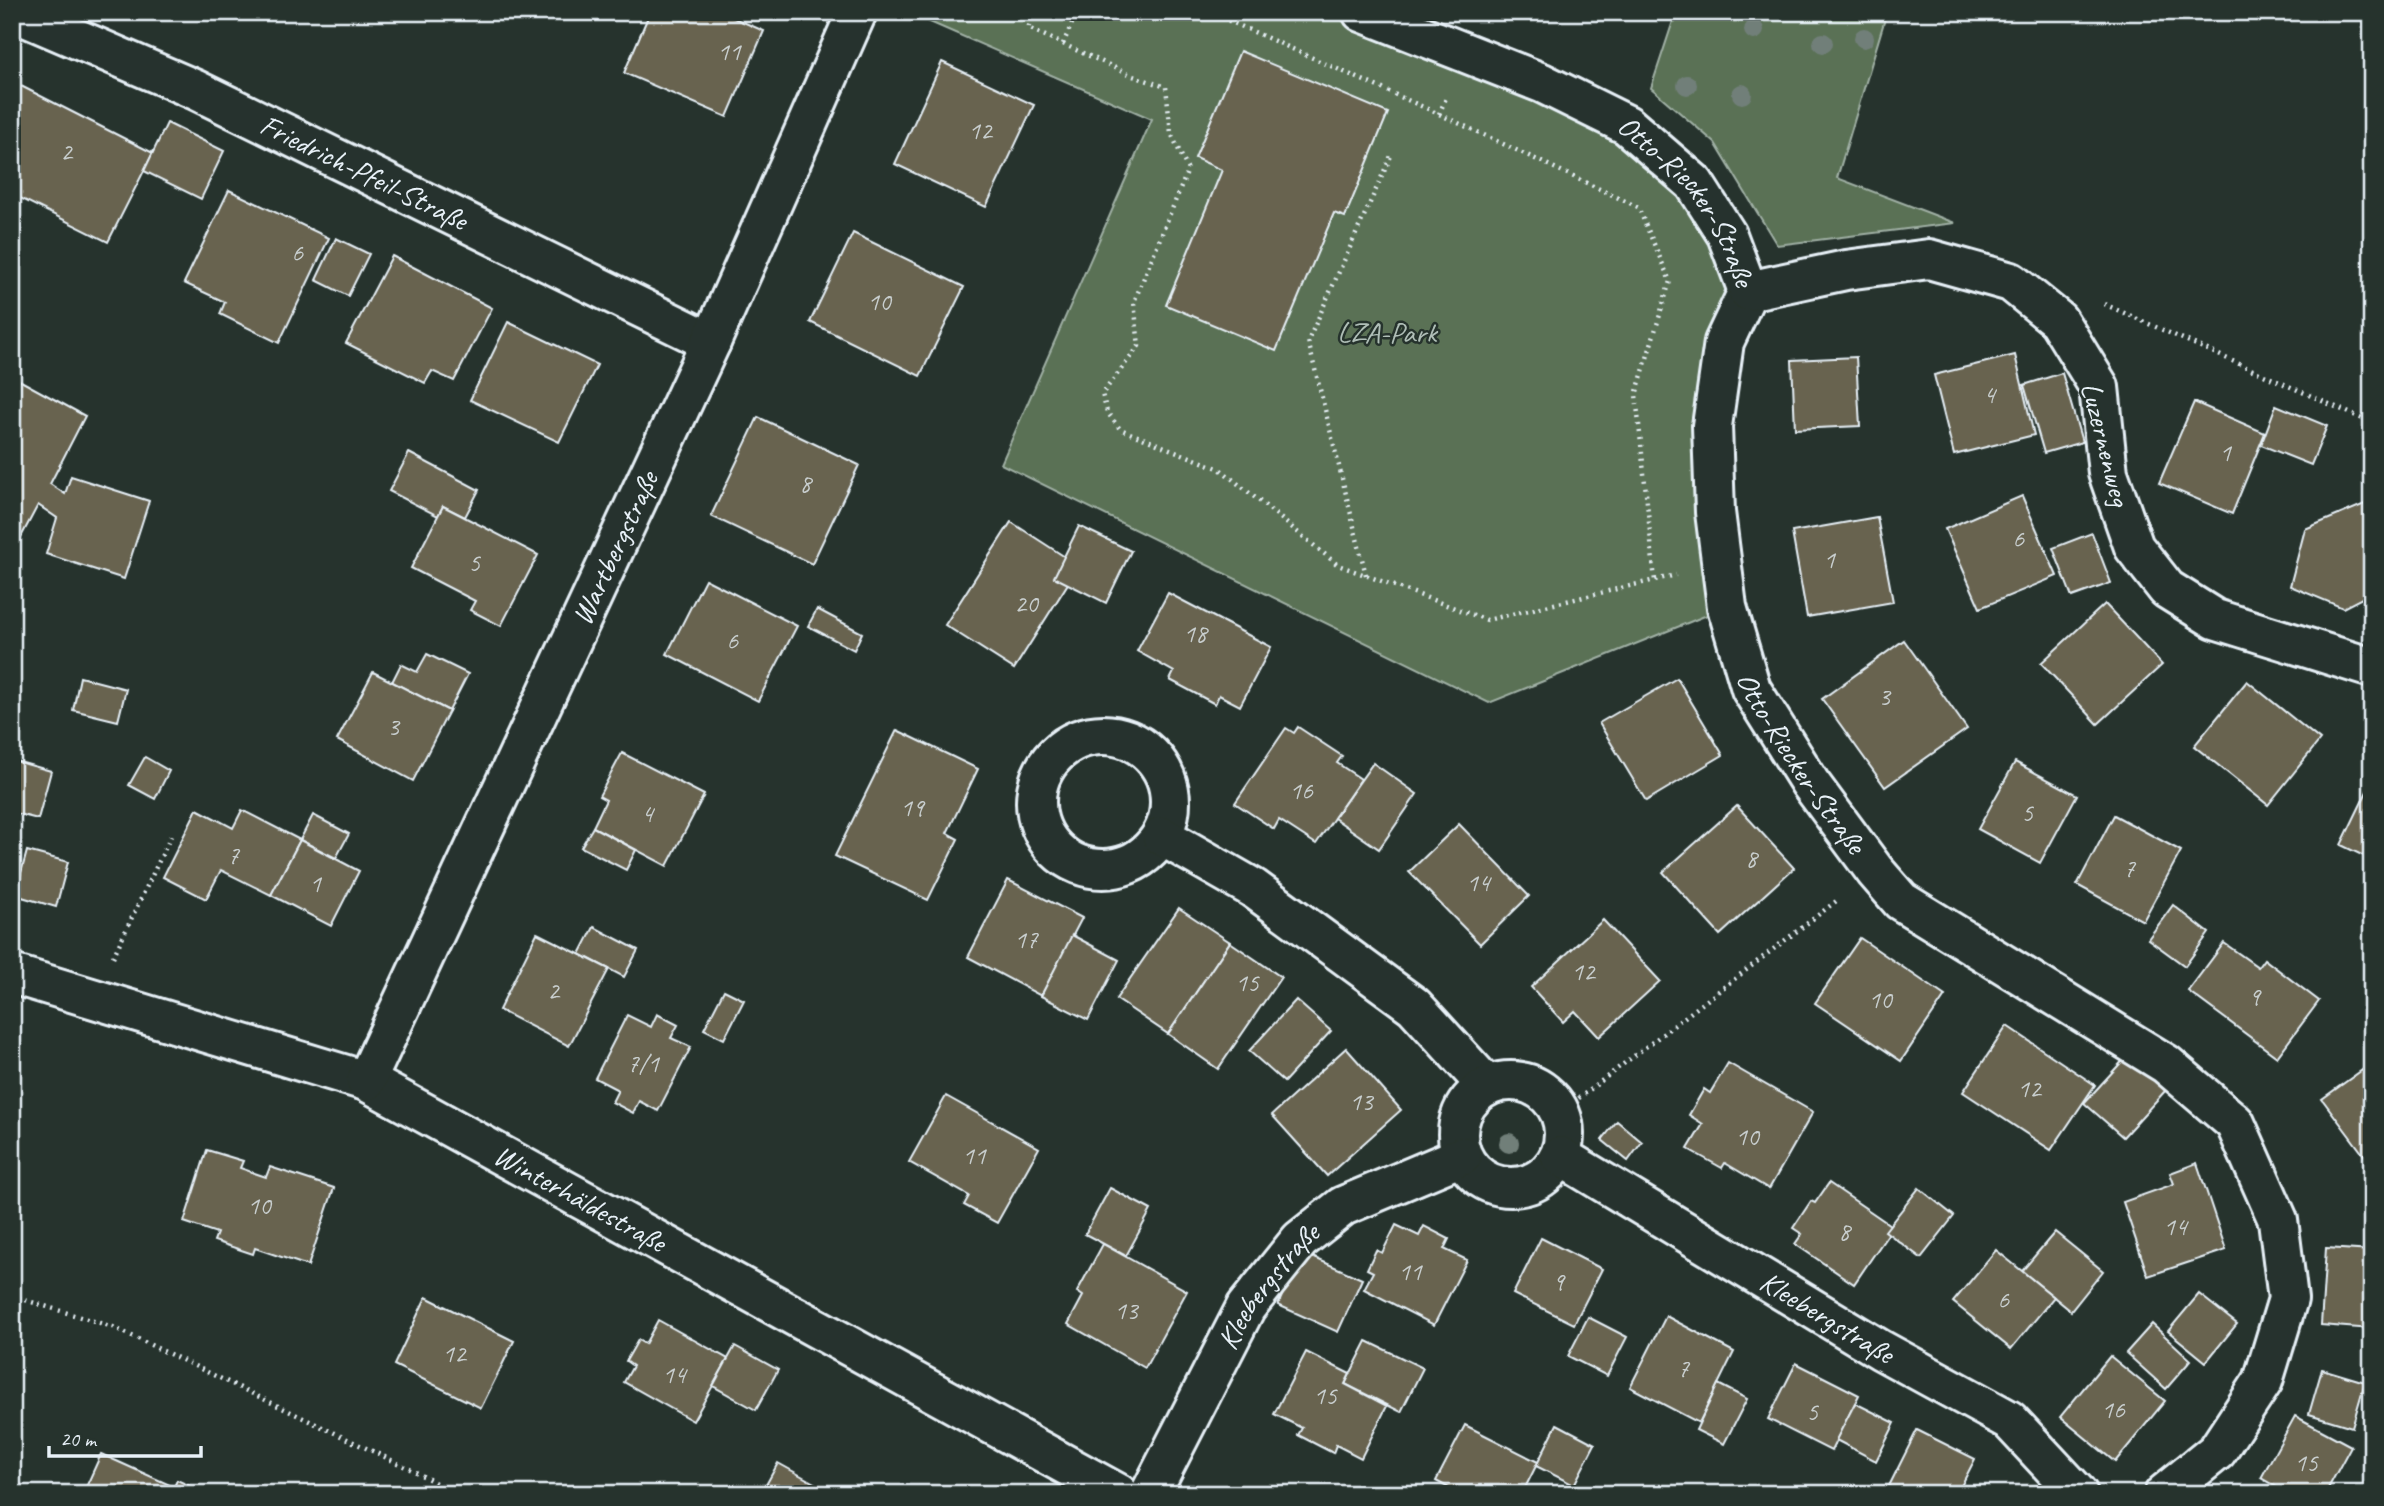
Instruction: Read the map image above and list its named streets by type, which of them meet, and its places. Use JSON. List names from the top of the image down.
{
  "streets": {
    "street": [
      "Friedrich-Pfeil-Straße",
      "Otto-Riecker-Straße",
      "Luzernenweg",
      "Wartbergstraße",
      "Winterhäldestraße",
      "Kleebergstraße"
    ]
  },
  "crossings": [
    ["Friedrich-Pfeil-Straße", "Wartbergstraße"],
    ["Otto-Riecker-Straße", "Luzernenweg"],
    ["Wartbergstraße", "Winterhäldestraße"]
  ],
  "parks": ["LZA-Park"],
  "house_numbers": [
    "11",
    "12",
    "2",
    "6",
    "10",
    "4",
    "1",
    "8",
    "6",
    "1",
    "5",
    "20",
    "18",
    "6",
    "3",
    "3",
    "16",
    "19",
    "5",
    "4",
    "7",
    "8",
    "7",
    "14",
    "1",
    "17",
    "12",
    "15",
    "2",
    "9",
    "10",
    "7/1",
    "12",
    "13",
    "10",
    "11",
    "10",
    "14",
    "8",
    "11",
    "9",
    "6",
    "13",
    "12",
    "7",
    "14",
    "15",
    "16",
    "5",
    "15"
  ],
  "scale_bar": "20 m"
}
